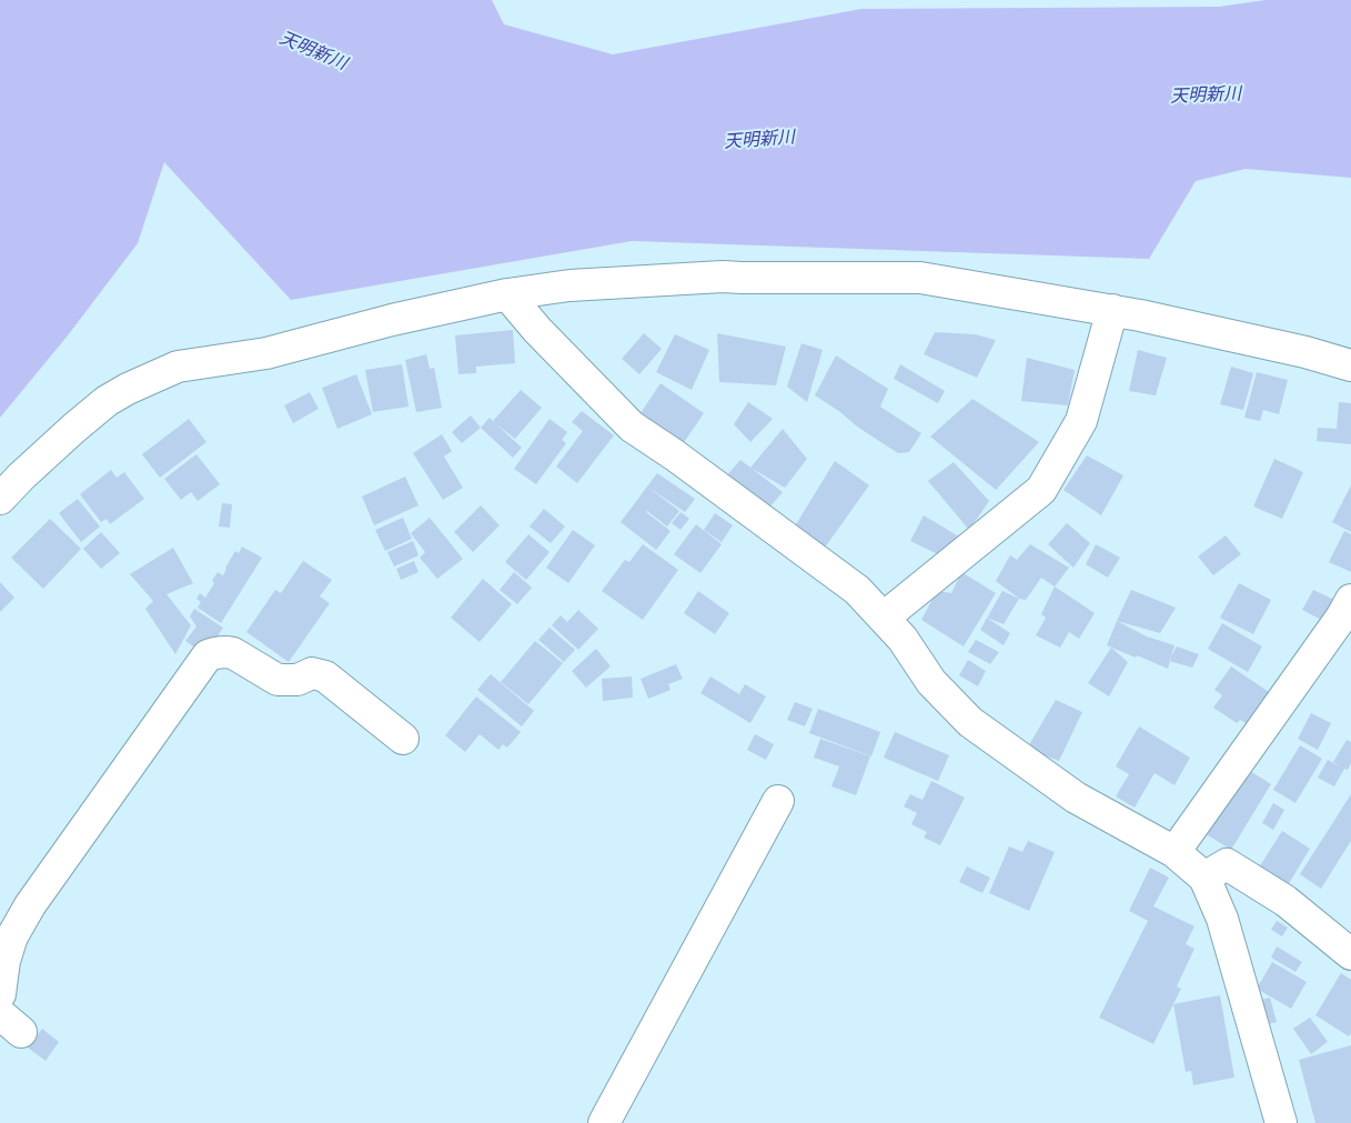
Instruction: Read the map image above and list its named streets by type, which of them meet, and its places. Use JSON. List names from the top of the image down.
{
  "water": ["天明新川"]
}
